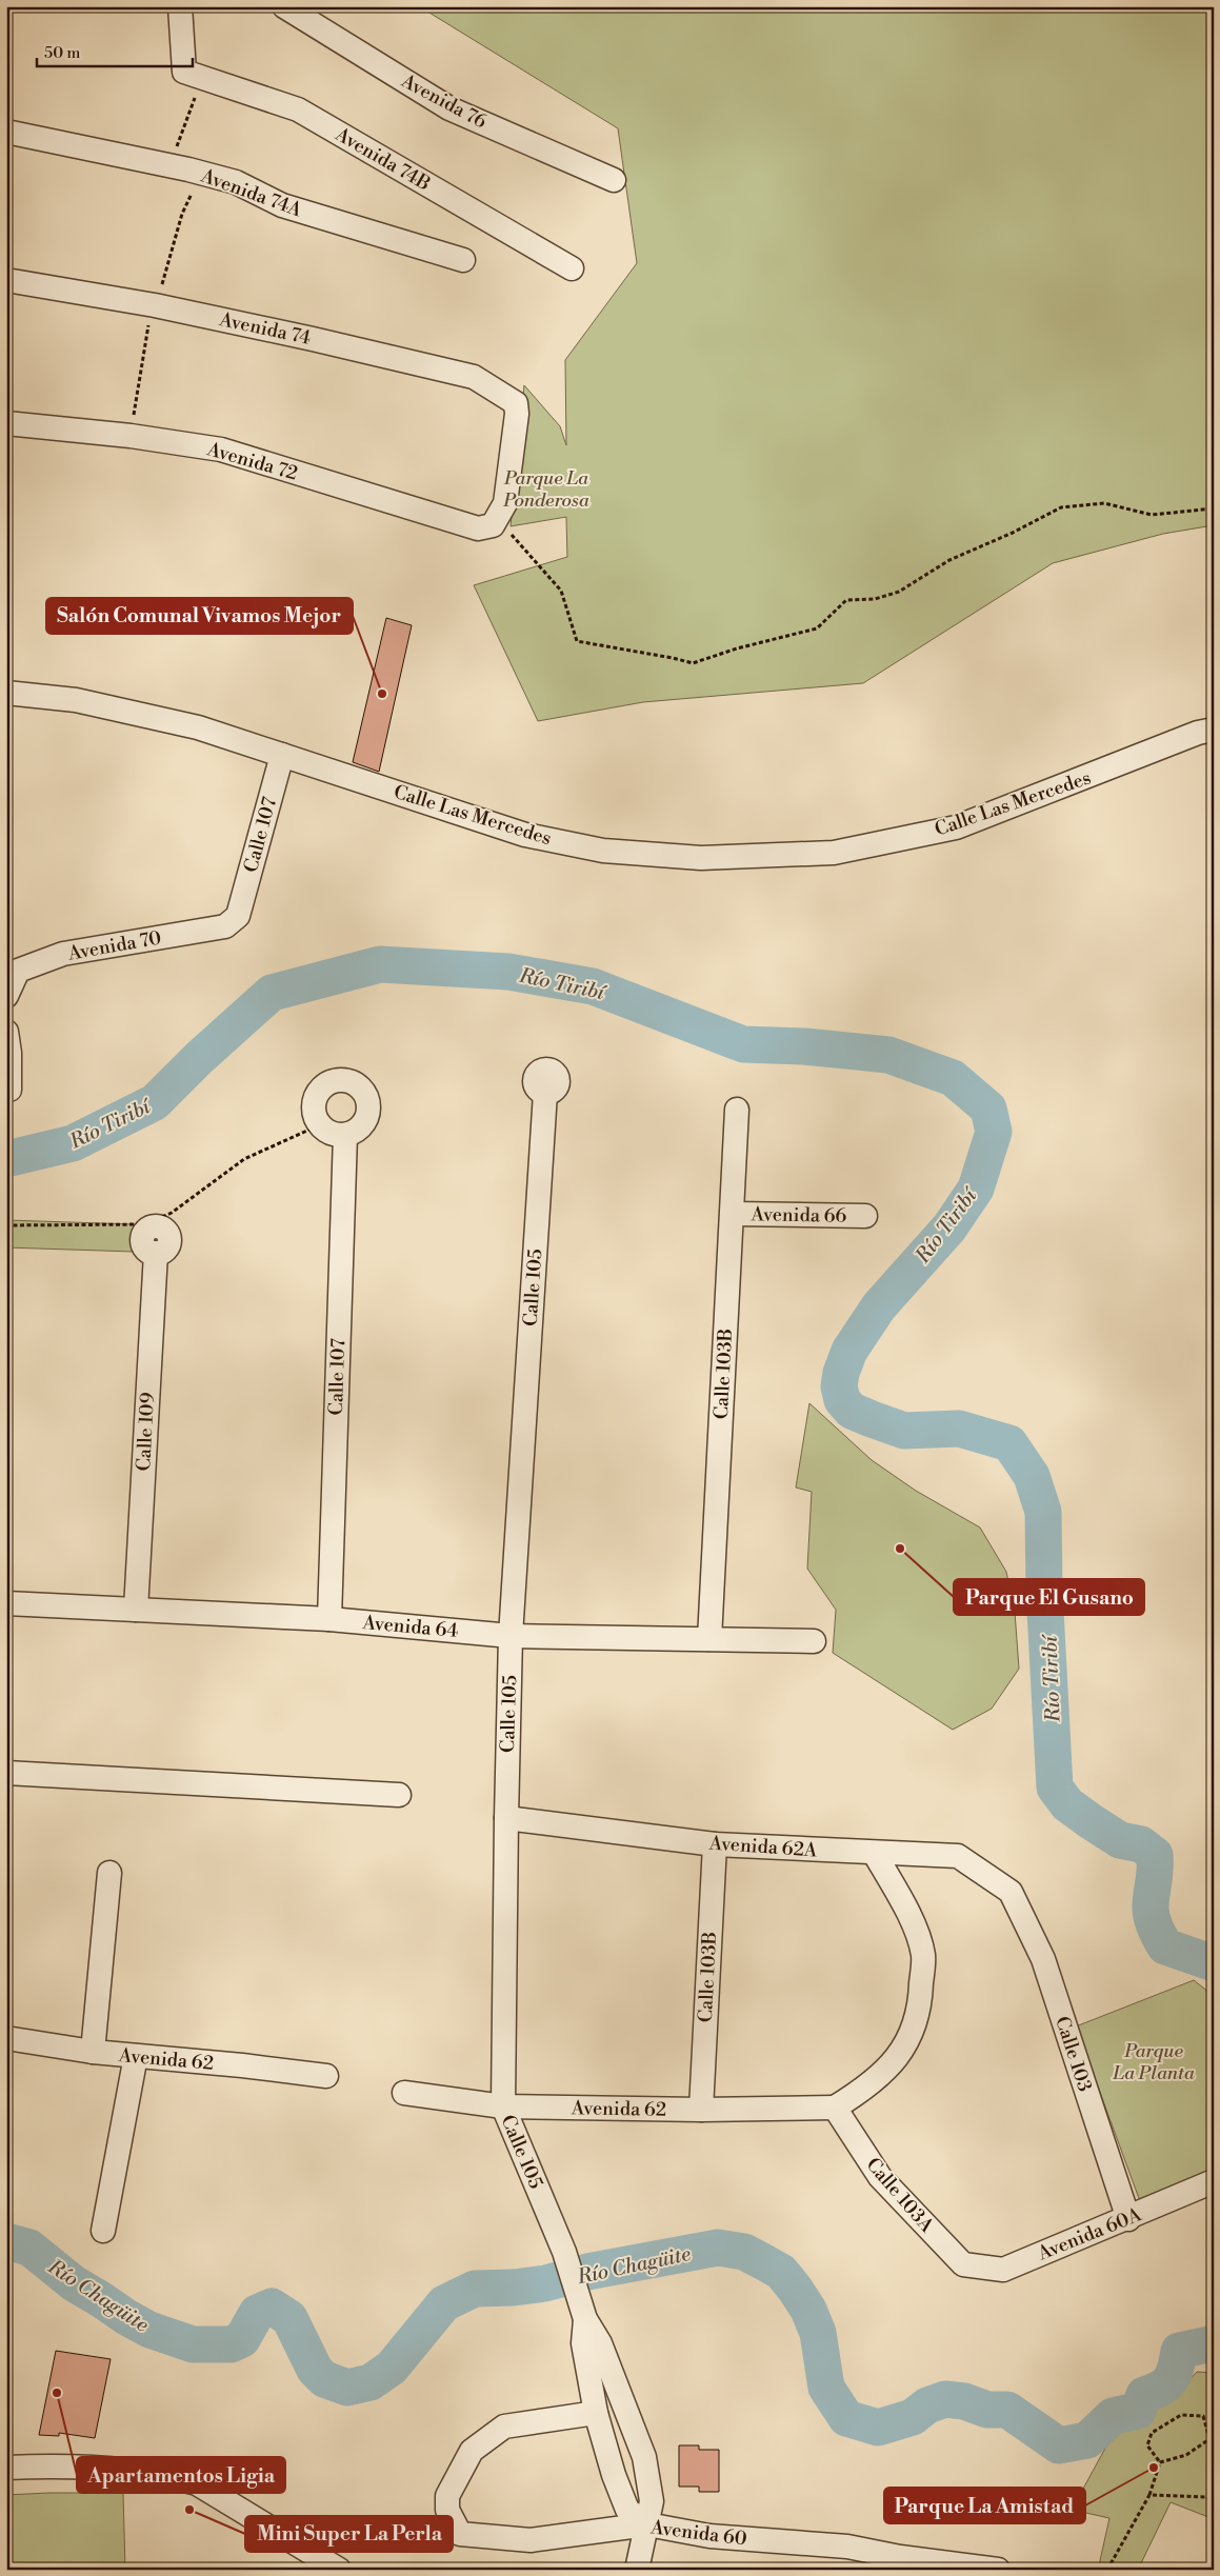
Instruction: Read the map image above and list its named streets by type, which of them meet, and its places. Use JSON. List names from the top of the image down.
{
  "streets": {
    "street": [
      "Avenida 76",
      "Avenida 74B",
      "Avenida 74A",
      "Avenida 74",
      "Avenida 72",
      "Calle Las Mercedes",
      "Calle 107",
      "Avenida 70",
      "Avenida 66",
      "Calle 105",
      "Calle 103B",
      "Calle 109",
      "Avenida 64",
      "Avenida 62A",
      "Calle 103",
      "Avenida 62",
      "Calle 103A",
      "Avenida 60A",
      "Avenida 60"
    ]
  },
  "crossings": [
    ["Avenida 74", "Avenida 72"],
    ["Calle Las Mercedes", "Calle 107"],
    ["Calle 107", "Avenida 70"],
    ["Calle 107", "Avenida 64"],
    ["Avenida 66", "Calle 103B"],
    ["Calle 105", "Avenida 64"],
    ["Calle 105", "Avenida 62A"],
    ["Calle 105", "Avenida 62"],
    ["Calle 105", "Avenida 60"],
    ["Calle 103B", "Avenida 64"],
    ["Calle 103B", "Avenida 62A"],
    ["Calle 103B", "Avenida 62"],
    ["Calle 109", "Avenida 64"],
    ["Avenida 62A", "Calle 103"],
    ["Calle 103", "Avenida 60A"],
    ["Avenida 62", "Calle 103A"],
    ["Calle 103A", "Avenida 60A"]
  ],
  "water": ["Río Tiribí", "Río Chagüite"],
  "parks": ["Parque La Ponderosa", "Parque La Planta"],
  "places": [
    "Salón Comunal Vivamos Mejor",
    "Parque El Gusano",
    "Apartamentos Ligia",
    "Parque La Amistad",
    "Mini Super La Perla"
  ],
  "scale_bar": "50 m"
}
